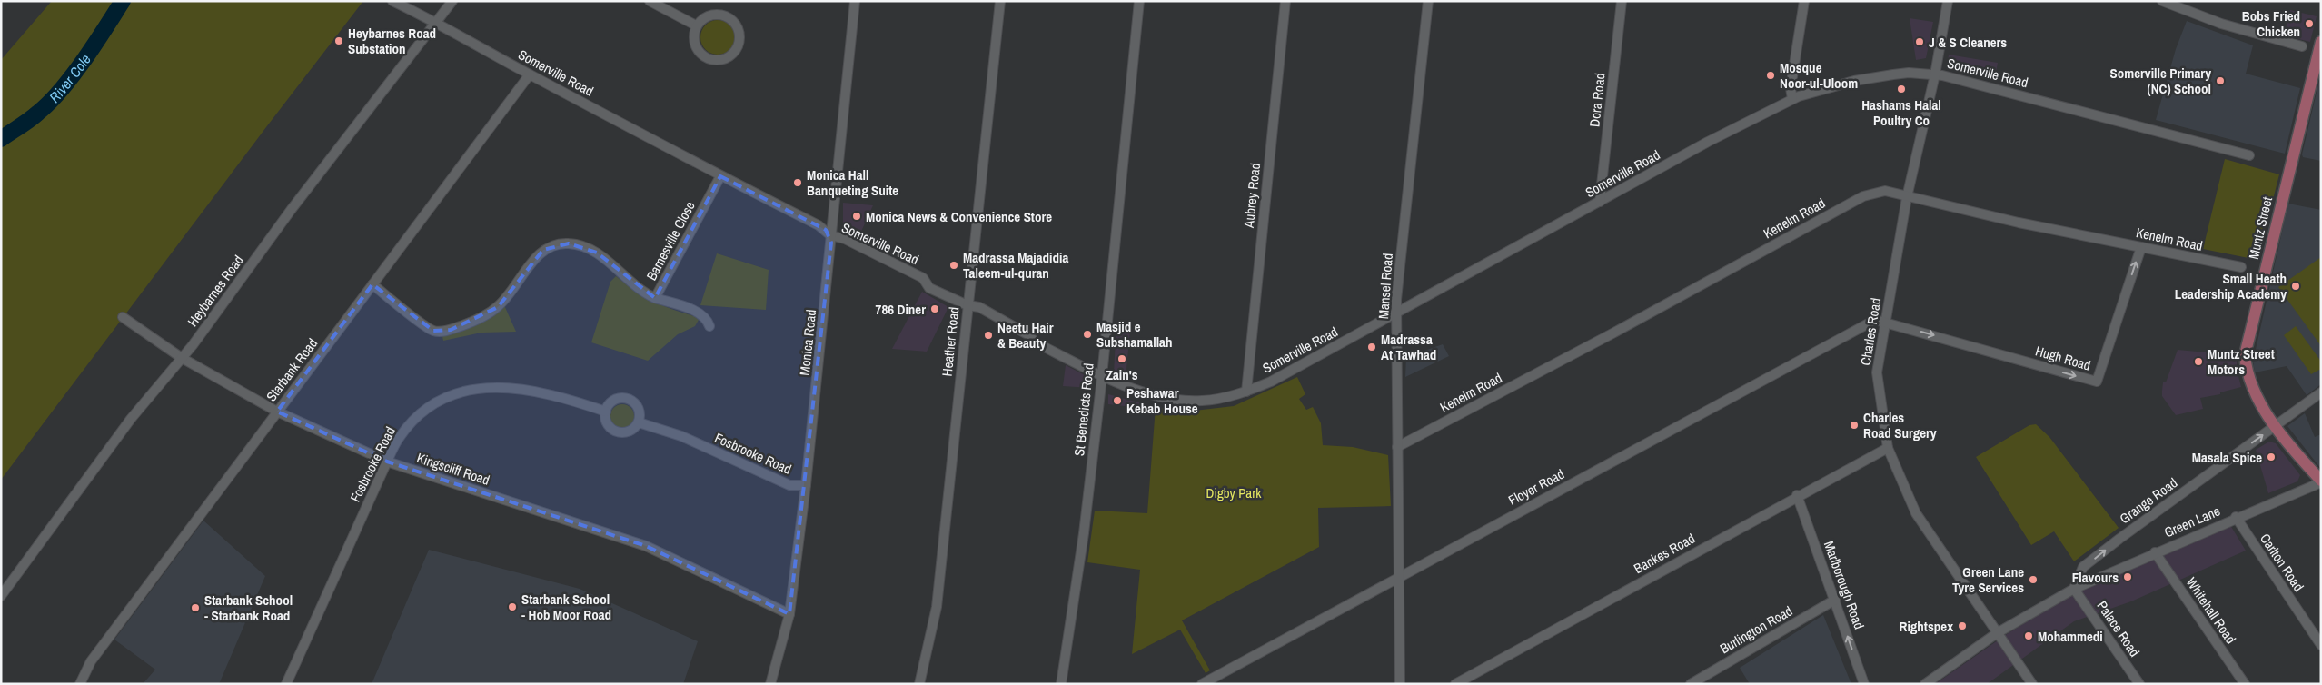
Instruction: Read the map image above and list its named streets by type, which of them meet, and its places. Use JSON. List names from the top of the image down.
{
  "streets": {
    "main road": ["Muntz Street"],
    "street": [
      "Somerville Road",
      "Dora Road",
      "Aubrey Road",
      "Kenelm Road",
      "Barnesville Close",
      "Mansel Road",
      "Heybarnes Road",
      "Charles Road",
      "Heather Road",
      "Monica Road",
      "Hugh Road",
      "Starbank Road",
      "St Benedicts Road",
      "Fosbrooke Road",
      "Kingscliff Road",
      "Floyer Road",
      "Grange Road",
      "Green Lane",
      "Bankes Road",
      "Carlton Road",
      "Marlborough Road",
      "Whitehall Road",
      "Palace Road",
      "Burlington Road"
    ]
  },
  "crossings": [
    ["Somerville Road", "Dora Road"],
    ["Somerville Road", "Aubrey Road"],
    ["Somerville Road", "Barnesville Close"],
    ["Somerville Road", "Mansel Road"],
    ["Somerville Road", "Heybarnes Road"],
    ["Somerville Road", "Charles Road"],
    ["Somerville Road", "Heather Road"],
    ["Somerville Road", "Monica Road"],
    ["Somerville Road", "Starbank Road"],
    ["Somerville Road", "St Benedicts Road"],
    ["Kenelm Road", "Mansel Road"],
    ["Kenelm Road", "Charles Road"],
    ["Kenelm Road", "Hugh Road"],
    ["Muntz Street", "Grange Road"],
    ["Muntz Street", "Green Lane"],
    ["Barnesville Close", "Starbank Road"],
    ["Mansel Road", "Floyer Road"],
    ["Heybarnes Road", "Kingscliff Road"],
    ["Charles Road", "Hugh Road"],
    ["Charles Road", "Floyer Road"],
    ["Charles Road", "Bankes Road"],
    ["Monica Road", "Fosbrooke Road"],
    ["Monica Road", "Kingscliff Road"],
    ["Hugh Road", "Floyer Road"],
    ["Starbank Road", "Kingscliff Road"],
    ["Fosbrooke Road", "Kingscliff Road"],
    ["Grange Road", "Green Lane"],
    ["Grange Road", "Palace Road"],
    ["Green Lane", "Carlton Road"],
    ["Green Lane", "Whitehall Road"],
    ["Green Lane", "Palace Road"],
    ["Bankes Road", "Marlborough Road"],
    ["Marlborough Road", "Burlington Road"]
  ],
  "one_way": ["Grange Road", "Marlborough Road"],
  "water": ["River Cole"],
  "parks": ["Digby Park"],
  "places": [
    "Bobs Fried Chicken",
    "Heybarnes Road Substation",
    "J & S Cleaners",
    "Mosque Noor-ul-Uloom",
    "Somerville Primary (NC) School",
    "Hashams Halal Poultry Co",
    "Monica Hall Banqueting Suite",
    "Monica News & Convenience Store",
    "Madrassa Majadidia Taleem-ul-quran",
    "Small Heath Leadership Academy",
    "786 Diner",
    "Masjid e Subshamallah",
    "Neetu Hair & Beauty",
    "Madrassa At Tawhad",
    "Zain's",
    "Muntz Street Motors",
    "Peshawar Kebab House",
    "Charles Road Surgery",
    "Masala Spice",
    "Flavours",
    "Green Lane Tyre Services",
    "Starbank School - Hob Moor Road",
    "Starbank School - Starbank Road",
    "Rightspex",
    "Mohammedi"
  ]
}
